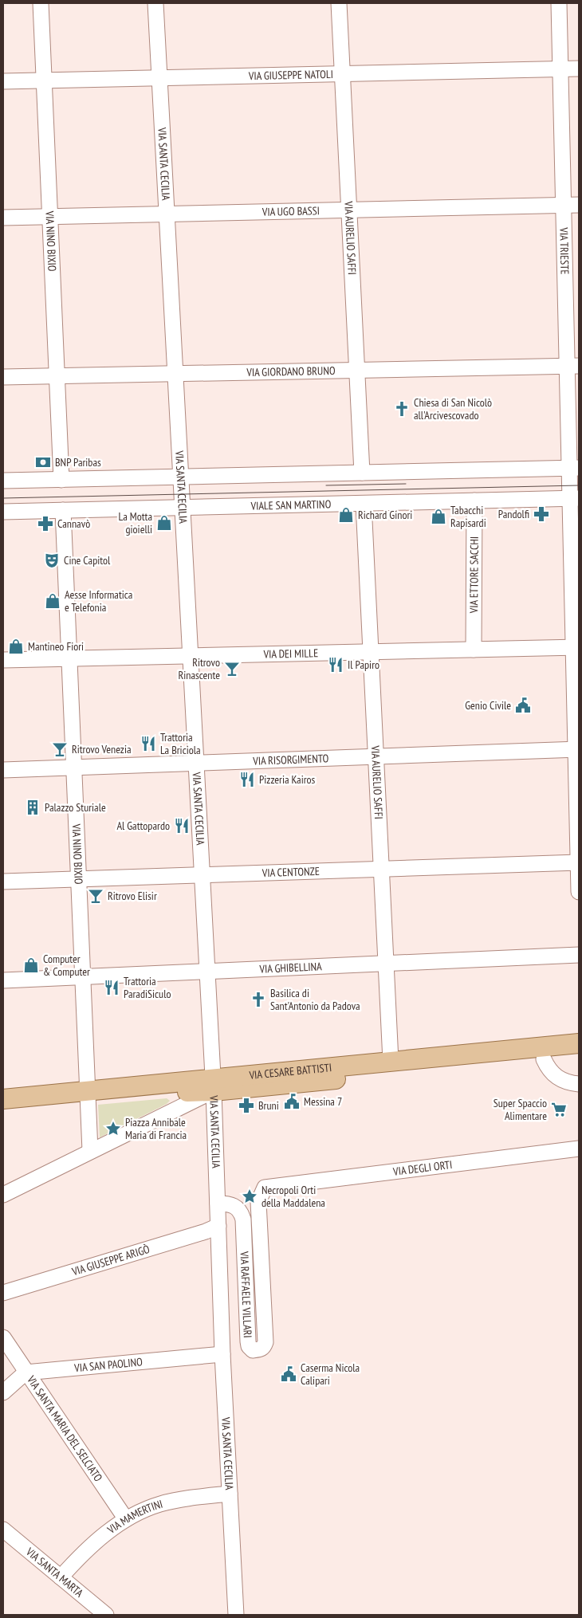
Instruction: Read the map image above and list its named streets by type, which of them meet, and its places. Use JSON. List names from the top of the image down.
{
  "streets": {
    "main road": ["VIA CESARE BATTISTI"],
    "street": [
      "VIA GIUSEPPE NATOLI",
      "VIA SANTA CECILIA",
      "VIA UGO BASSI",
      "VIA AURELIO SAFFI",
      "VIA NINO BIXIO",
      "VIA TRIESTE",
      "VIA GIORDANO BRUNO",
      "VIALE SAN MARTINO",
      "VIA ETTORE SACCHI",
      "VIA DEI MILLE",
      "VIA RISORGIMENTO",
      "VIA CENTONZE",
      "VIA GHIBELLINA",
      "VIA DEGLI ORTI",
      "VIA GIUSEPPE ARIGÒ",
      "VIA RAFFAELE VILLARI",
      "VIA SAN PAOLINO",
      "VIA SANTA MARIA DEL SELCIATO",
      "VIA MAMERTINI",
      "VIA SANTA MARTA"
    ]
  },
  "crossings": [
    ["VIA GIUSEPPE NATOLI", "VIA SANTA CECILIA"],
    ["VIA GIUSEPPE NATOLI", "VIA AURELIO SAFFI"],
    ["VIA GIUSEPPE NATOLI", "VIA NINO BIXIO"],
    ["VIA GIUSEPPE NATOLI", "VIA TRIESTE"],
    ["VIA SANTA CECILIA", "VIA UGO BASSI"],
    ["VIA SANTA CECILIA", "VIA GIORDANO BRUNO"],
    ["VIA SANTA CECILIA", "VIALE SAN MARTINO"],
    ["VIA SANTA CECILIA", "VIA DEI MILLE"],
    ["VIA SANTA CECILIA", "VIA RISORGIMENTO"],
    ["VIA SANTA CECILIA", "VIA CENTONZE"],
    ["VIA SANTA CECILIA", "VIA GHIBELLINA"],
    ["VIA SANTA CECILIA", "VIA CESARE BATTISTI"],
    ["VIA SANTA CECILIA", "VIA GIUSEPPE ARIGÒ"],
    ["VIA SANTA CECILIA", "VIA RAFFAELE VILLARI"],
    ["VIA SANTA CECILIA", "VIA SAN PAOLINO"],
    ["VIA SANTA CECILIA", "VIA MAMERTINI"],
    ["VIA UGO BASSI", "VIA AURELIO SAFFI"],
    ["VIA UGO BASSI", "VIA NINO BIXIO"],
    ["VIA UGO BASSI", "VIA TRIESTE"],
    ["VIA AURELIO SAFFI", "VIA GIORDANO BRUNO"],
    ["VIA AURELIO SAFFI", "VIALE SAN MARTINO"],
    ["VIA AURELIO SAFFI", "VIA DEI MILLE"],
    ["VIA AURELIO SAFFI", "VIA RISORGIMENTO"],
    ["VIA AURELIO SAFFI", "VIA CENTONZE"],
    ["VIA AURELIO SAFFI", "VIA GHIBELLINA"],
    ["VIA AURELIO SAFFI", "VIA CESARE BATTISTI"],
    ["VIA NINO BIXIO", "VIA GIORDANO BRUNO"],
    ["VIA NINO BIXIO", "VIALE SAN MARTINO"],
    ["VIA NINO BIXIO", "VIA DEI MILLE"],
    ["VIA NINO BIXIO", "VIA RISORGIMENTO"],
    ["VIA NINO BIXIO", "VIA CENTONZE"],
    ["VIA NINO BIXIO", "VIA GHIBELLINA"],
    ["VIA NINO BIXIO", "VIA CESARE BATTISTI"],
    ["VIA TRIESTE", "VIA GIORDANO BRUNO"],
    ["VIA TRIESTE", "VIALE SAN MARTINO"],
    ["VIA TRIESTE", "VIA DEI MILLE"],
    ["VIA TRIESTE", "VIA RISORGIMENTO"],
    ["VIA TRIESTE", "VIA CENTONZE"],
    ["VIALE SAN MARTINO", "VIA ETTORE SACCHI"],
    ["VIA ETTORE SACCHI", "VIA DEI MILLE"],
    ["VIA DEGLI ORTI", "VIA RAFFAELE VILLARI"],
    ["VIA SAN PAOLINO", "VIA SANTA MARIA DEL SELCIATO"],
    ["VIA SANTA MARIA DEL SELCIATO", "VIA MAMERTINI"],
    ["VIA MAMERTINI", "VIA SANTA MARTA"]
  ],
  "places": {
    "church": ["Chiesa di San Nicolò all'Arcivescovado", "Basilica di Sant'Antonio da Padova"],
    "bank": ["BNP Paribas"],
    "pharmacy": ["Pandolfi", "Cannavò", "Bruni"],
    "shop": [
      "Richard Ginori",
      "Tabacchi Rapisardi",
      "La Motta gioielli",
      "Aesse Informatica e Telefonia",
      "Mantineo Fiori",
      "Computer & Computer"
    ],
    "theatre": ["Cine Capitol"],
    "restaurant": [
      "Il Papiro",
      "Trattoria La Briciola",
      "Pizzeria Kairos",
      "Al Gattopardo",
      "Trattoria ParadiSiculo"
    ],
    "bar": ["Ritrovo Rinascente", "Ritrovo Venezia", "Ritrovo Elisir"],
    "public building": ["Genio Civile", "Messina 7", "Caserma Nicola Calipari"],
    "building": ["Palazzo Sturiale"],
    "supermarket": ["Super Spaccio Alimentare"],
    "place": ["Piazza Annibale Maria di Francia", "Necropoli Orti della Maddalena"]
  }
}
